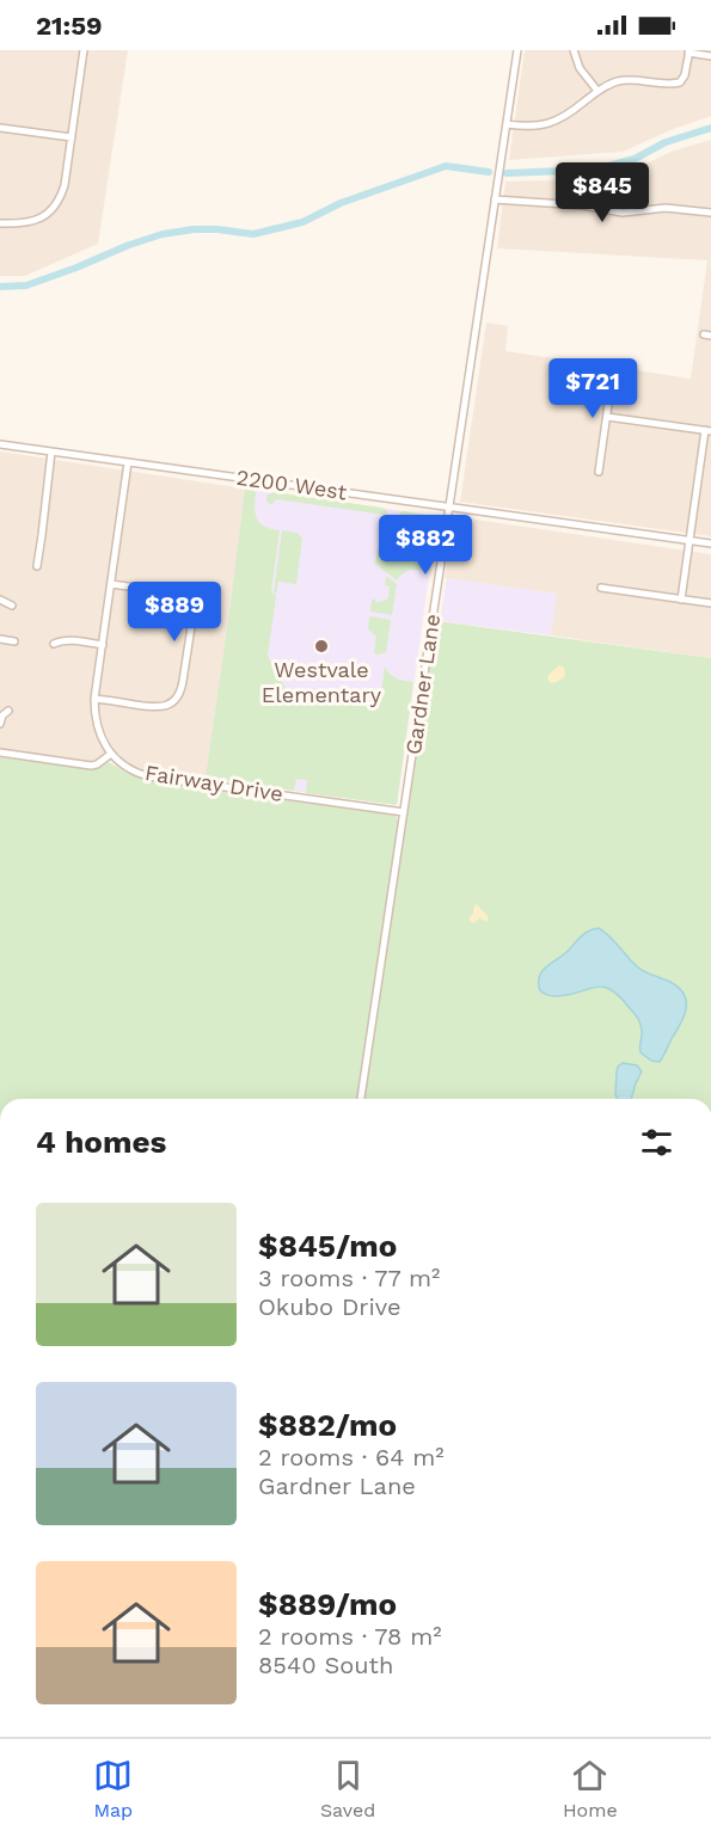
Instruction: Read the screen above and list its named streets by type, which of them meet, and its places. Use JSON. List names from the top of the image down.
{
  "streets": {
    "street": ["2200 West", "Gardner Lane", "Fairway Drive"]
  },
  "crossings": [
    ["2200 West", "Gardner Lane"],
    ["Gardner Lane", "Fairway Drive"]
  ],
  "places": ["Westvale Elementary"],
  "page": {
    "status": "21:59",
    "price": [
      "$845",
      "$721",
      "$882",
      "$889"
    ],
    "heading": "4 homes",
    "list": [
      {
        "name": "$845/mo",
        "note": "3 rooms · 77 m² · Okubo Drive"
      },
      {
        "name": "$882/mo",
        "note": "2 rooms · 64 m² · Gardner Lane"
      },
      {
        "name": "$889/mo",
        "note": "2 rooms · 78 m² · 8540 South"
      }
    ],
    "tabs": ["Map", "Saved", "Home"]
  }
}
